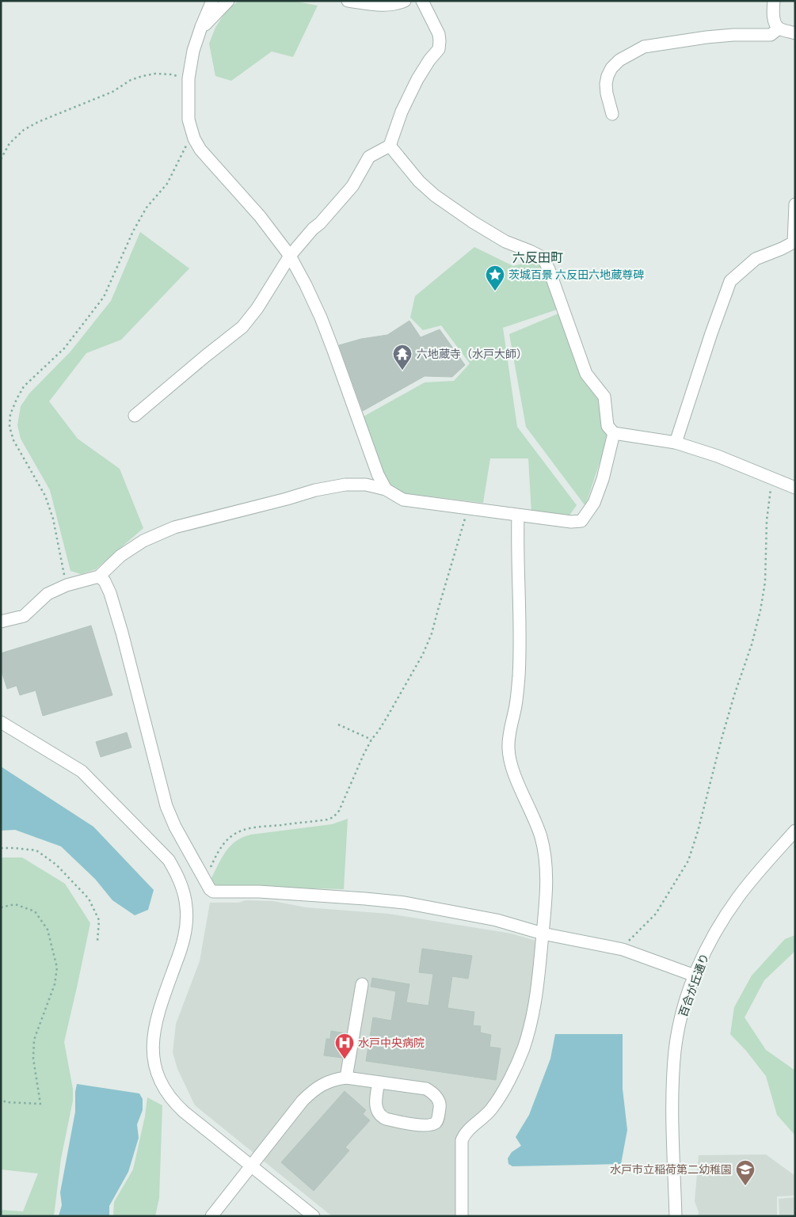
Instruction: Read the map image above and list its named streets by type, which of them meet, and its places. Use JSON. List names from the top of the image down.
{
  "streets": {
    "street": ["百合が丘通り"]
  },
  "districts": ["六反田町"],
  "places": {
    "place": ["茨城百景 六反田六地蔵尊碑"],
    "temple": ["六地蔵寺（水戸大師）"],
    "hospital": ["水戸中央病院"],
    "school or university": ["水戸市立稲荷第二幼稚園"]
  }
}
